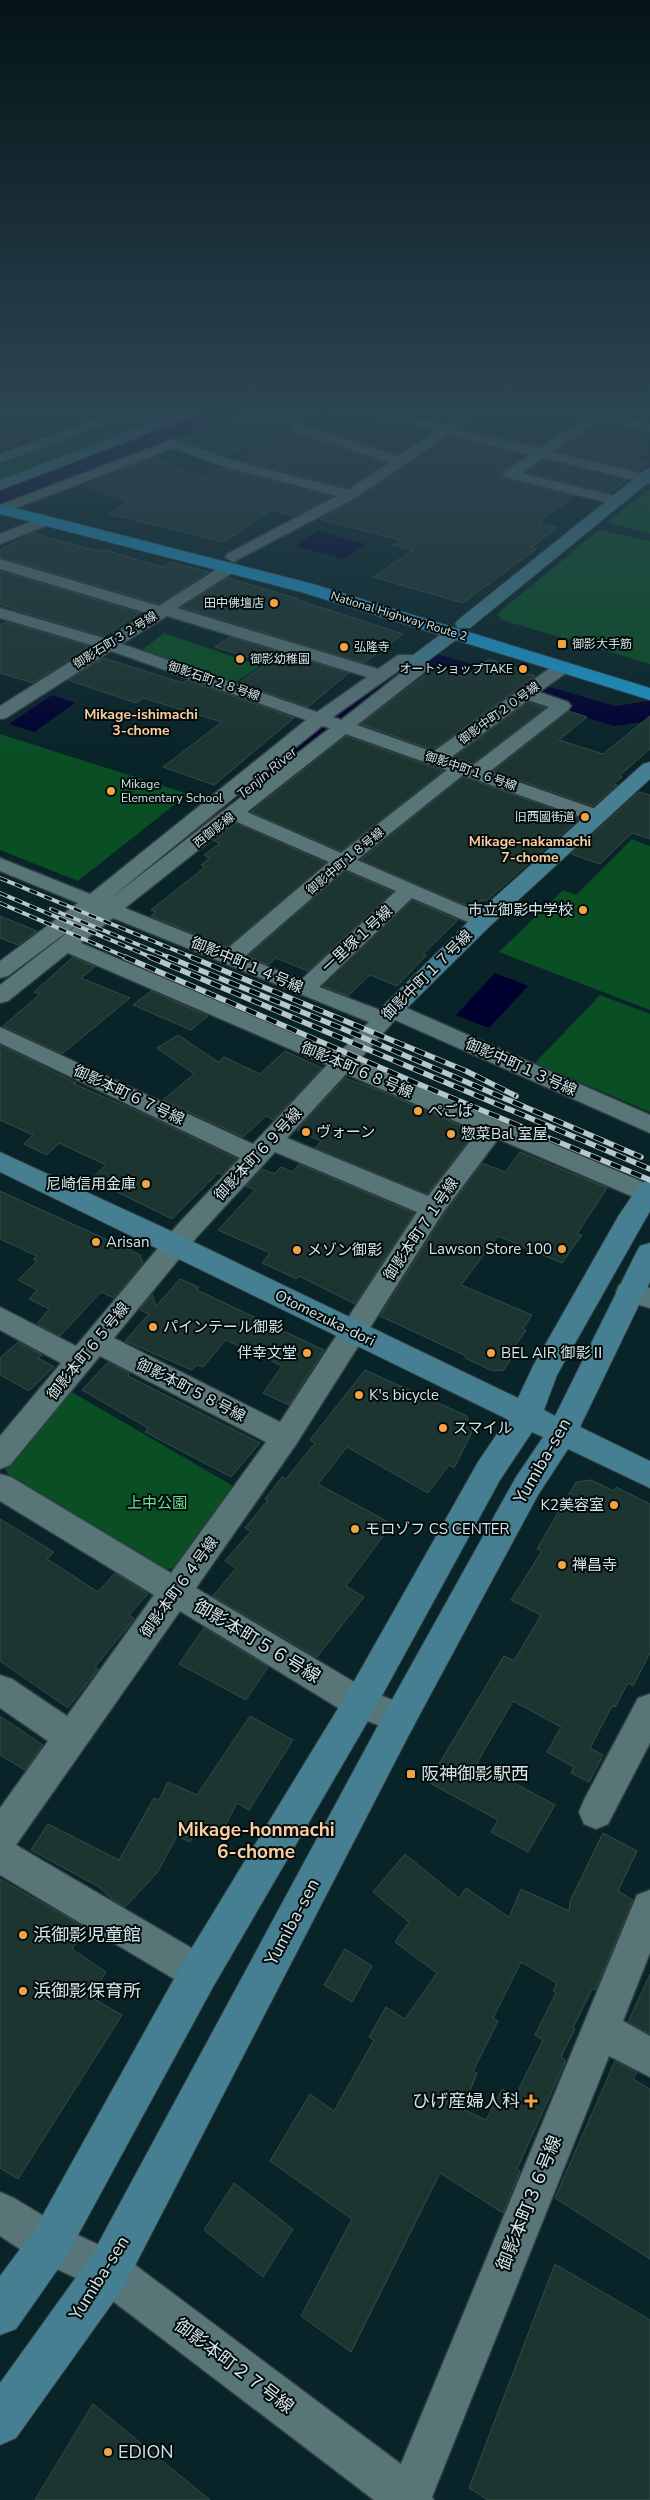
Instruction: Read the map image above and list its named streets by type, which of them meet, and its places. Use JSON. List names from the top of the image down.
{
  "streets": {
    "highway": ["National Highway Route 2"],
    "street": [
      "御影石町３２号線",
      "御影石町２８号線",
      "御影中町２０号線",
      "御影中町１６号線",
      "西御影線",
      "御影中町１８号線",
      "一里塚１号線",
      "御影中町１４号線",
      "御影中町１７号線",
      "御影中町１３号線",
      "御影本町６８号線",
      "御影本町６７号線",
      "御影本町６９号線",
      "御影本町７１号線",
      "Otomezuka-dori",
      "御影本町６５号線",
      "御影本町５８号線",
      "Yumiba-sen",
      "御影本町６４号線",
      "御影本町５６号線",
      "御影本町３６号線",
      "御影本町２７号線"
    ]
  },
  "crossings": [
    ["National Highway Route 2", "御影石町３２号線"],
    ["National Highway Route 2", "御影中町２０号線"],
    ["National Highway Route 2", "西御影線"],
    ["御影石町３２号線", "御影石町２８号線"],
    ["御影石町２８号線", "御影中町１６号線"],
    ["御影石町２８号線", "西御影線"],
    ["御影中町２０号線", "御影中町１６号線"],
    ["御影中町２０号線", "御影中町１８号線"],
    ["御影中町１６号線", "西御影線"],
    ["御影中町１６号線", "御影中町１８号線"],
    ["御影中町１６号線", "御影中町１７号線"],
    ["西御影線", "御影中町１４号線"],
    ["西御影線", "御影本町６８号線"],
    ["御影中町１８号線", "御影中町１４号線"],
    ["一里塚１号線", "御影中町１４号線"],
    ["御影中町１４号線", "御影中町１７号線"],
    ["御影中町１４号線", "御影中町１３号線"],
    ["御影中町１７号線", "御影中町１３号線"],
    ["御影中町１７号線", "御影本町６８号線"],
    ["御影中町１７号線", "御影本町６９号線"],
    ["御影本町６８号線", "御影本町６９号線"],
    ["御影本町６８号線", "御影本町７１号線"],
    ["御影本町６７号線", "御影本町６９号線"],
    ["御影本町６７号線", "御影本町７１号線"],
    ["御影本町６９号線", "Otomezuka-dori"],
    ["御影本町６９号線", "御影本町６５号線"],
    ["御影本町７１号線", "Otomezuka-dori"],
    ["御影本町７１号線", "御影本町６４号線"],
    ["Otomezuka-dori", "御影本町６５号線"],
    ["Otomezuka-dori", "Yumiba-sen"],
    ["Otomezuka-dori", "御影本町６４号線"],
    ["御影本町６５号線", "御影本町５８号線"],
    ["御影本町５８号線", "御影本町６４号線"],
    ["Yumiba-sen", "御影本町５６号線"],
    ["Yumiba-sen", "御影本町２７号線"],
    ["御影本町６４号線", "御影本町５６号線"],
    ["御影本町３６号線", "御影本町２７号線"]
  ],
  "districts": ["Mikage-ishimachi 3-chome", "Mikage-nakamachi 7-chome", "Mikage-honmachi 6-chome"],
  "water": ["Tenjin River"],
  "parks": ["上中公園"],
  "places": {
    "other": [
      "田中佛壇店",
      "弘隆寺",
      "御影幼稚園",
      "オートショップTAKE",
      "Mikage Elementary School",
      "旧西國街道",
      "市立御影中学校",
      "ぺごぱ",
      "ヴォーン",
      "惣菜Bal 室屋",
      "尼崎信用金庫",
      "Arisan",
      "Lawson Store 100",
      "メゾン御影",
      "パインテール御影",
      "伴幸文堂",
      "BEL AIR 御影Ⅱ",
      "K's bicycle",
      "スマイル",
      "K2美容室",
      "モロゾフ CS CENTER",
      "禅昌寺",
      "浜御影児童館",
      "浜御影保育所",
      "EDION"
    ],
    "transit": ["御影大手筋", "阪神御影駅西"],
    "health": ["ひげ産婦人科"]
  }
}
